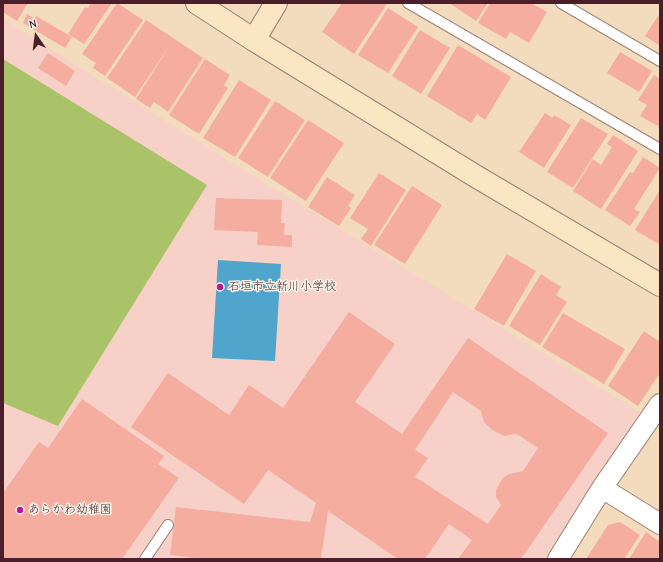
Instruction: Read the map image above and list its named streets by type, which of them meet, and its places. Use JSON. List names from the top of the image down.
{
  "places": ["石垣市立新川小学校", "あらかわ幼稚園"],
  "north": "top"
}
